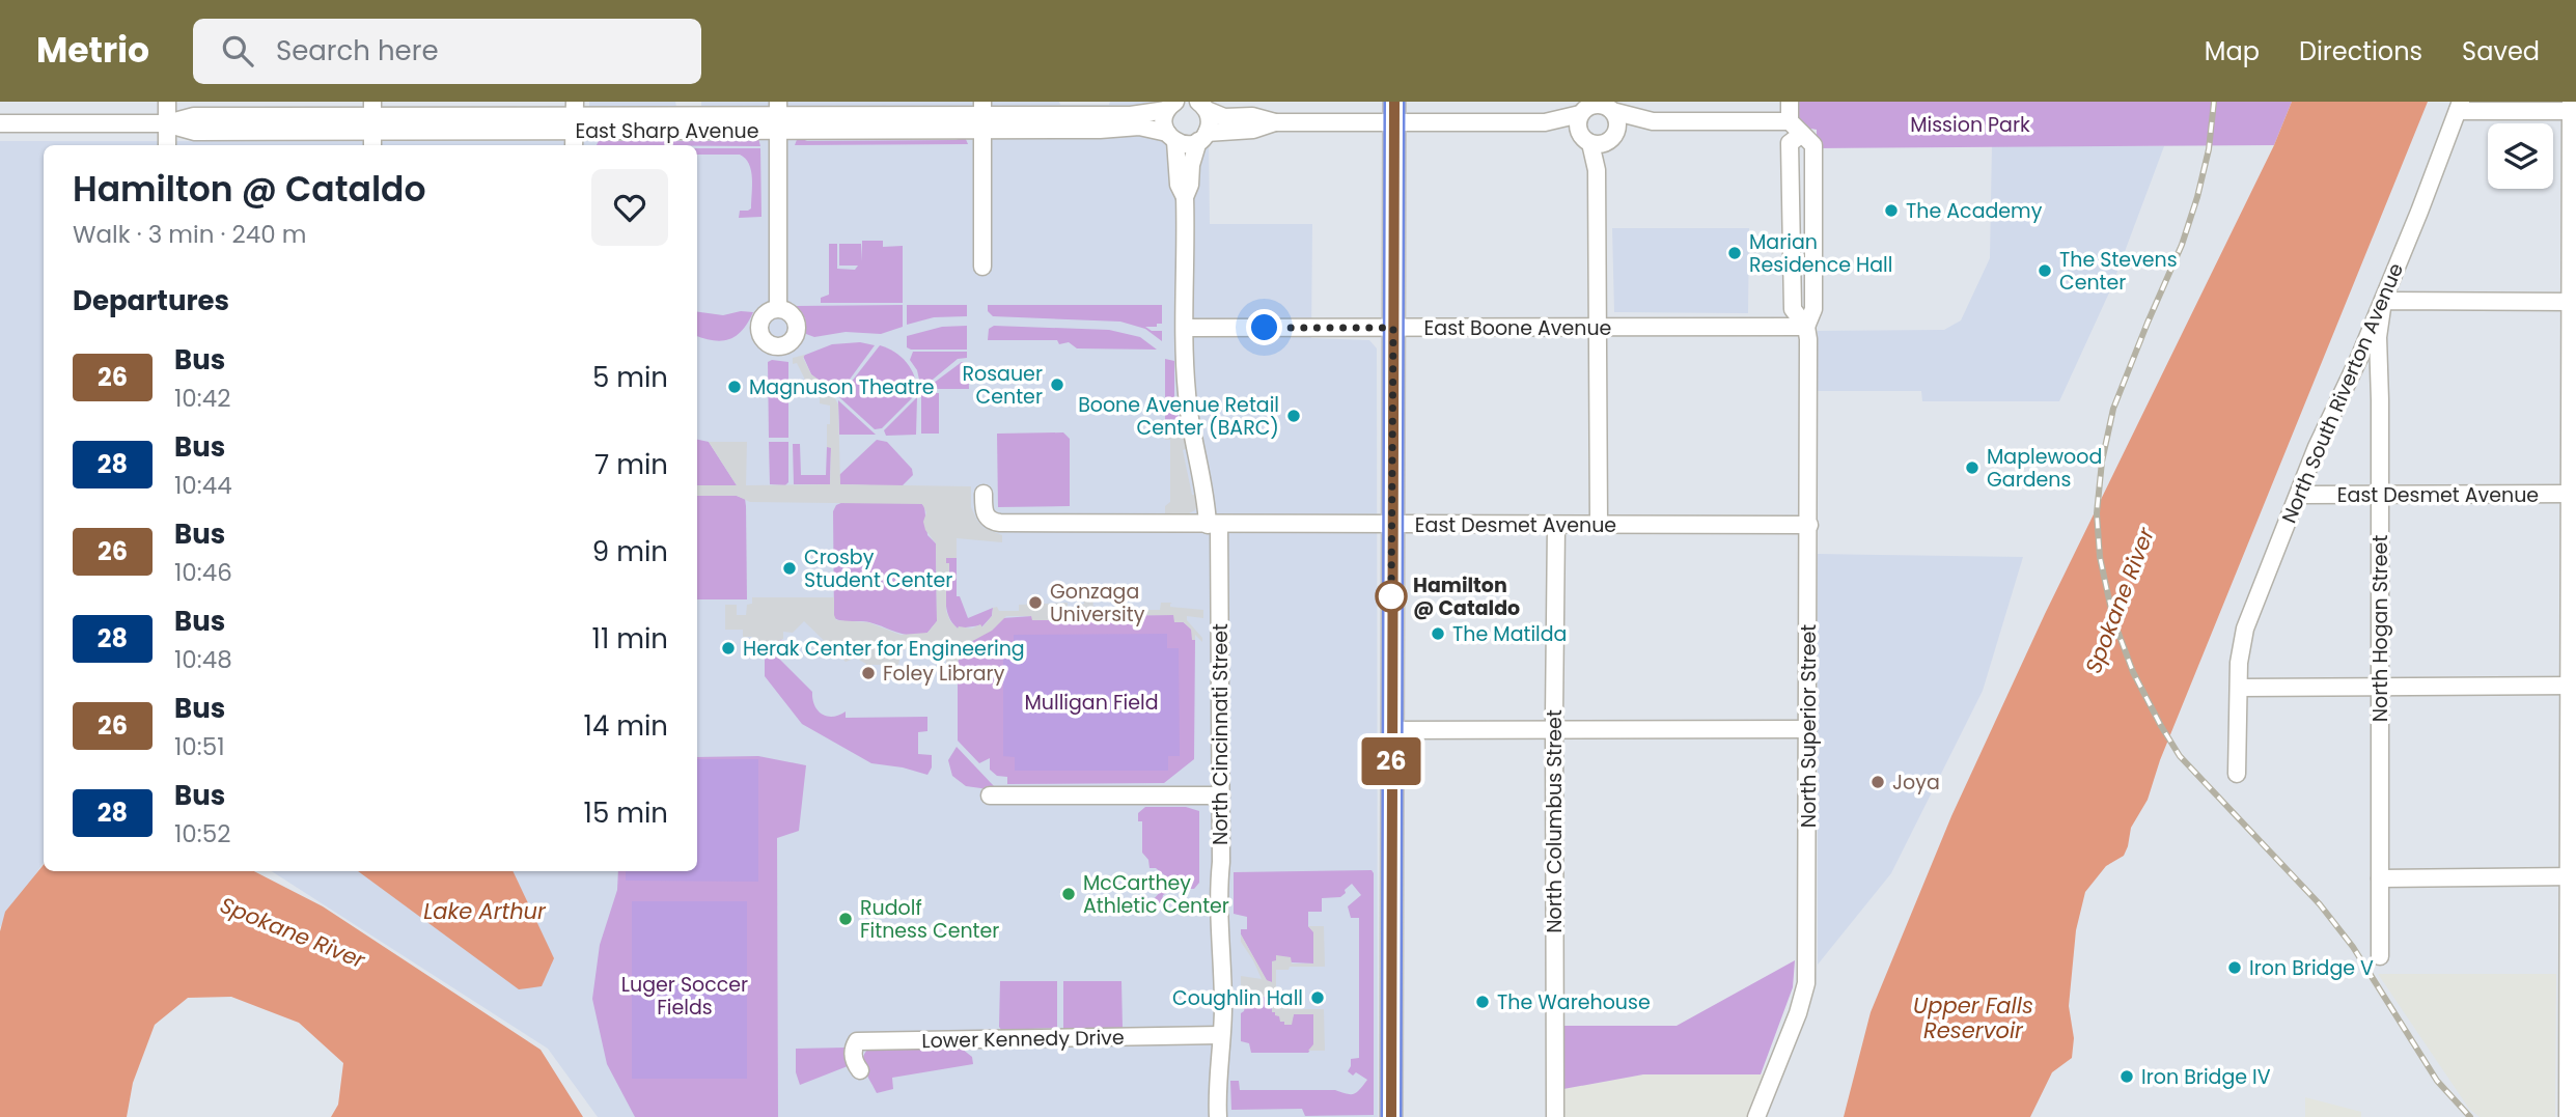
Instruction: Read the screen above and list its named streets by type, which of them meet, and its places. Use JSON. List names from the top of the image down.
{
  "streets": {
    "street": [
      "East Sharp Avenue",
      "East Boone Avenue",
      "North South Riverton Avenue",
      "East Desmet Avenue",
      "North Hogan Street",
      "North Superior Street",
      "North Cincinnati Street",
      "North Columbus Street",
      "Lower Kennedy Drive"
    ]
  },
  "crossings": [
    ["East Sharp Avenue", "North Cincinnati Street"],
    ["East Boone Avenue", "North Superior Street"],
    ["East Boone Avenue", "North Cincinnati Street"],
    ["North South Riverton Avenue", "East Desmet Avenue"],
    ["North South Riverton Avenue", "North Hogan Street"],
    ["East Desmet Avenue", "North Hogan Street"],
    ["East Desmet Avenue", "North Superior Street"],
    ["East Desmet Avenue", "North Cincinnati Street"],
    ["East Desmet Avenue", "North Columbus Street"],
    ["North Cincinnati Street", "Lower Kennedy Drive"]
  ],
  "water": ["Spokane River", "Lake Arthur", "Upper Falls Reservoir"],
  "parks": ["Mission Park", "Mulligan Field", "Luger Soccer Fields"],
  "places": [
    "The Academy",
    "Marian Residence Hall",
    "The Stevens Center",
    "Rosauer Center",
    "Magnuson Theatre",
    "Boone Avenue Retail Center (BARC)",
    "Maplewood Gardens",
    "Crosby Student Center",
    "Hamilton @ Cataldo",
    "Gonzaga University",
    "The Matilda",
    "Herak Center for Engineering",
    "Foley Library",
    "Joya",
    "McCarthey Athletic Center",
    "Rudolf Fitness Center",
    "Iron Bridge V",
    "Coughlin Hall",
    "The Warehouse",
    "Iron Bridge IV"
  ],
  "lines": ["bus line 26"],
  "page": {
    "header": "Metrio",
    "search": "Search here",
    "nav": ["Map", "Directions", "Saved"],
    "on_map": "26",
    "heading": [
      ["Hamilton @ Cataldo", "Walk · 3 min · 240 m"],
      "Departures"
    ],
    "list": [
      {
        "mark": "26",
        "name": "Bus",
        "note": "10:42",
        "value": "5 min"
      },
      {
        "mark": "28",
        "name": "Bus",
        "note": "10:44",
        "value": "7 min"
      },
      {
        "mark": "26",
        "name": "Bus",
        "note": "10:46",
        "value": "9 min"
      },
      {
        "mark": "28",
        "name": "Bus",
        "note": "10:48",
        "value": "11 min"
      },
      {
        "mark": "26",
        "name": "Bus",
        "note": "10:51",
        "value": "14 min"
      },
      {
        "mark": "28",
        "name": "Bus",
        "note": "10:52",
        "value": "15 min"
      }
    ]
  }
}
